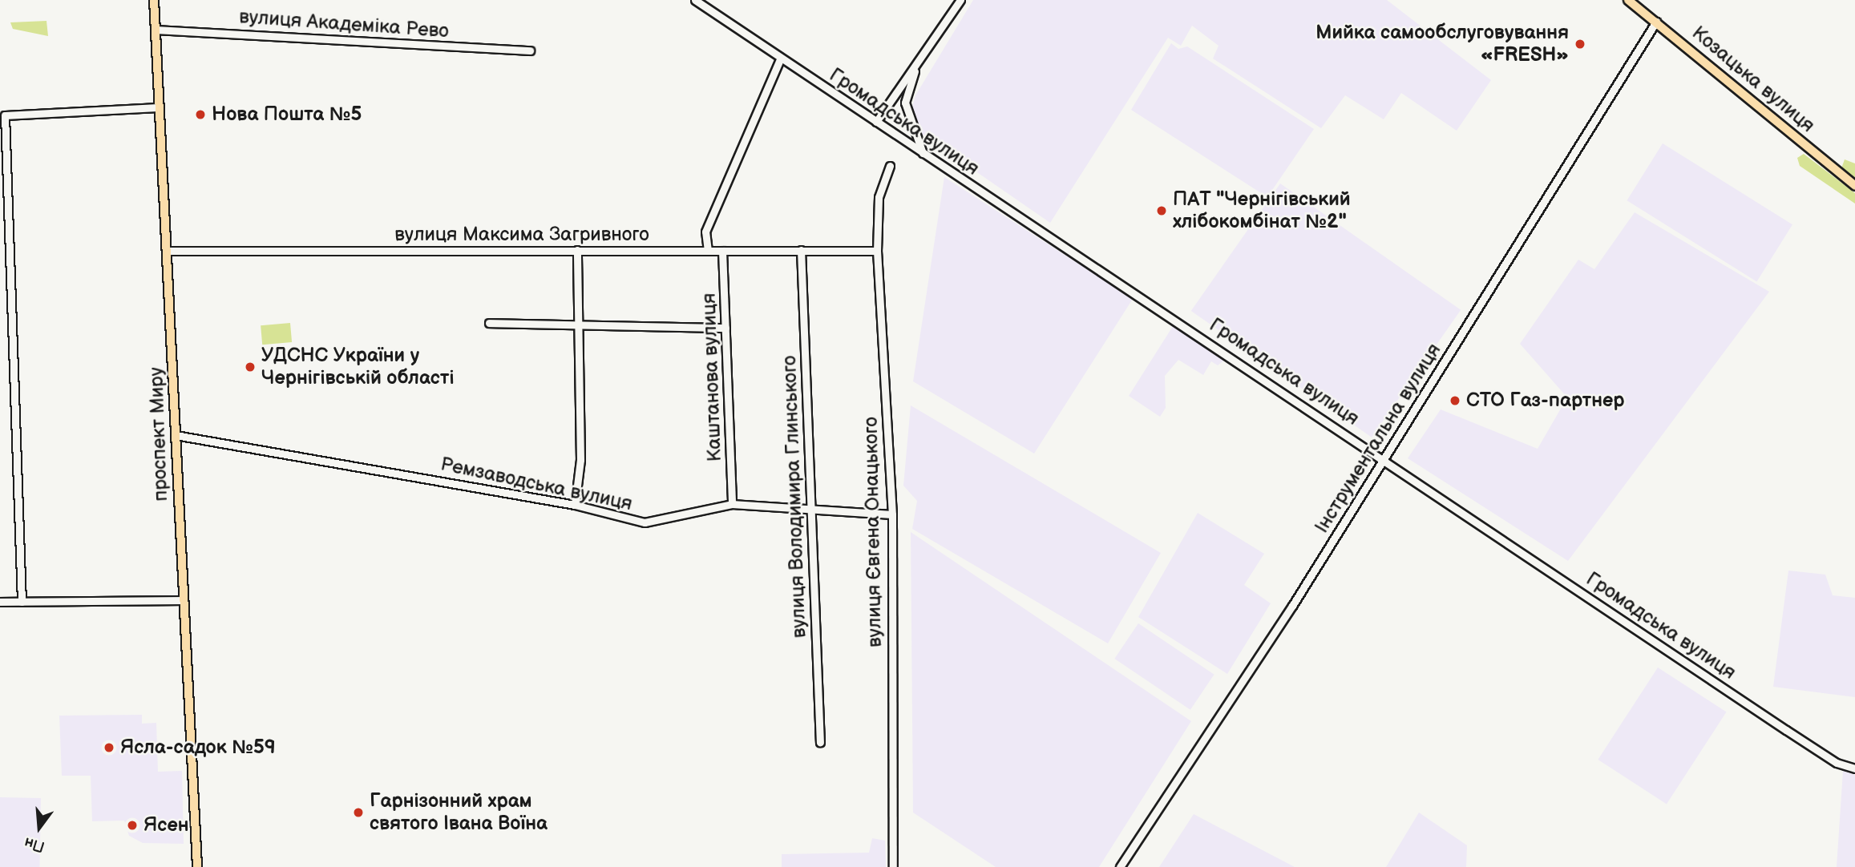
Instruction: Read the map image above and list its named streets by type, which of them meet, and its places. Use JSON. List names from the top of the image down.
{
  "streets": {
    "main road": ["Козацька вулиця", "проспект Миру"],
    "street": [
      "вулиця Академіка Рево",
      "Громадська вулиця",
      "вулиця Максима Загривного",
      "Каштанова вулиця",
      "Інструментальна вулиця",
      "Ремзаводська вулиця",
      "вулиця Володимира Глинського",
      "вулиця Євгена Онацького"
    ]
  },
  "crossings": [
    ["вулиця Академіка Рево", "проспект Миру"],
    ["Козацька вулиця", "Інструментальна вулиця"],
    ["Громадська вулиця", "Інструментальна вулиця"],
    ["вулиця Максима Загривного", "Каштанова вулиця"],
    ["вулиця Максима Загривного", "проспект Миру"],
    ["вулиця Максима Загривного", "вулиця Володимира Глинського"],
    ["вулиця Максима Загривного", "вулиця Євгена Онацького"],
    ["Каштанова вулиця", "Ремзаводська вулиця"],
    ["проспект Миру", "Ремзаводська вулиця"],
    ["Ремзаводська вулиця", "вулиця Володимира Глинського"],
    ["Ремзаводська вулиця", "вулиця Євгена Онацького"]
  ],
  "places": [
    "Мийка самообслуговування «FRESH»",
    "Нова Пошта №5",
    "ПАТ \"Чернігівський хлібокомбінат №2\"",
    "УДСНС України у Чернігівській області",
    "СТО Газ-партнер",
    "Ясла-садок №59",
    "Гарнізонний храм святого Івана Воїна",
    "Ясен"
  ],
  "north": "bottom"
}
